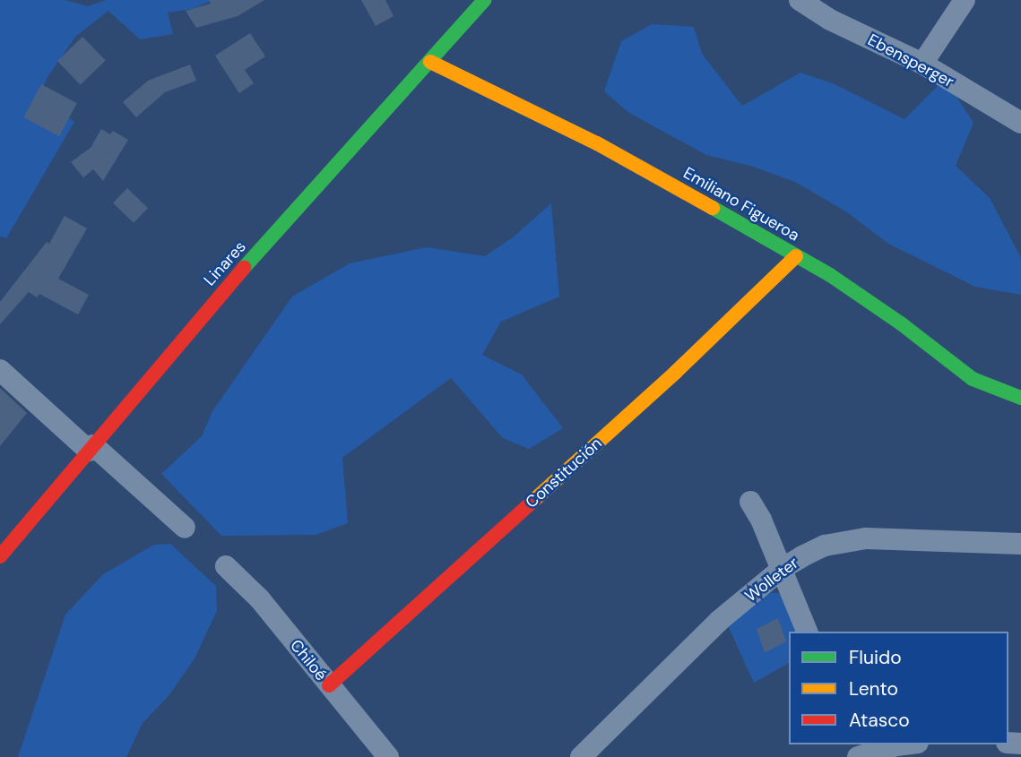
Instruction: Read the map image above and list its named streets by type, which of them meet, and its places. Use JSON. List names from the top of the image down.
{
  "streets": {
    "street": [
      "Ebensperger",
      "Emiliano Figueroa",
      "Linares",
      "Constitución",
      "Wolleter",
      "Chiloé"
    ]
  },
  "crossings": [
    ["Emiliano Figueroa", "Linares"],
    ["Emiliano Figueroa", "Constitución"],
    ["Constitución", "Chiloé"]
  ],
  "legend": ["Fluido", "Lento", "Atasco"]
}
